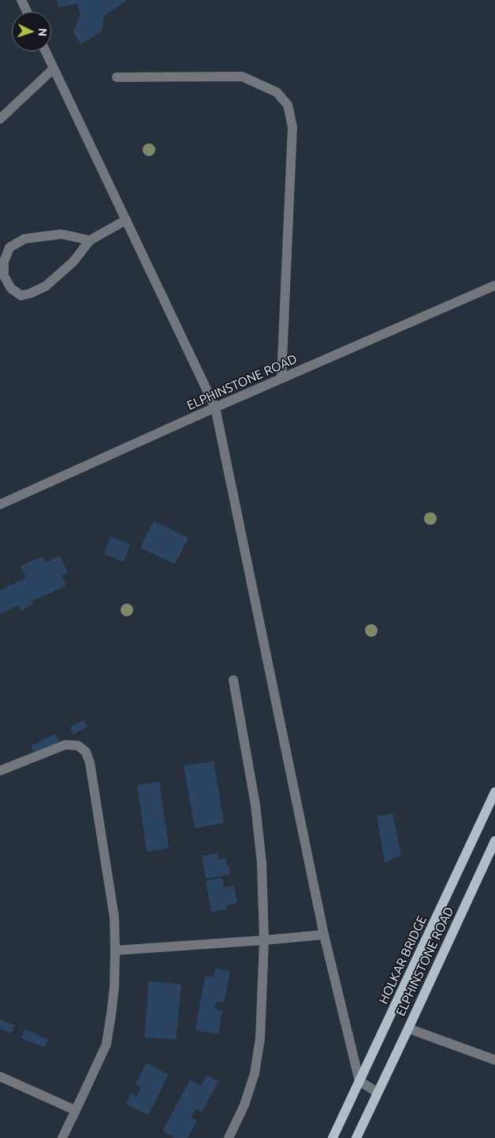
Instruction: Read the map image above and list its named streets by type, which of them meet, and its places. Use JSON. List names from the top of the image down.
{
  "streets": {
    "main road": ["ELPHINSTONE ROAD", "HOLKAR BRIDGE"]
  },
  "north": "right"
}
